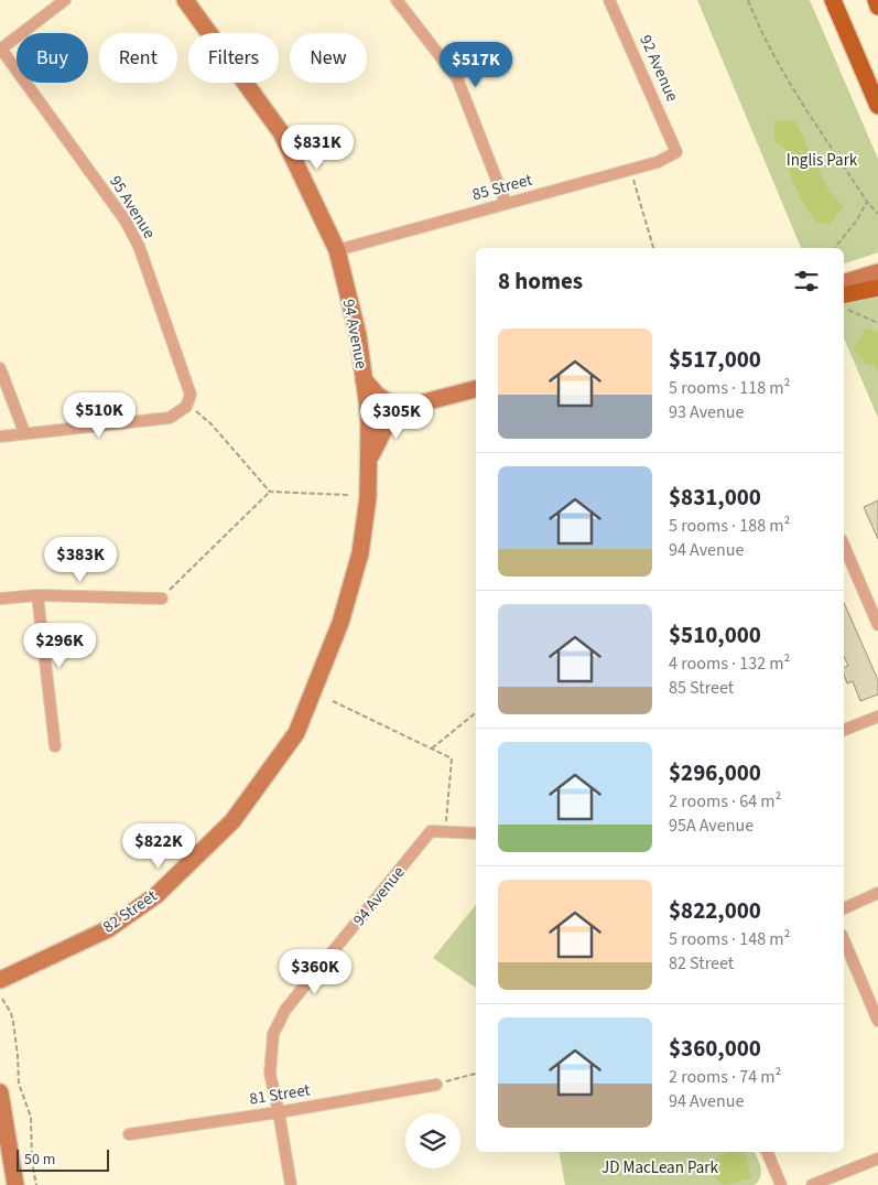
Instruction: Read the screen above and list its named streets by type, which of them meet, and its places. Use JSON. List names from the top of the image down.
{
  "streets": {
    "street": [
      "92 Avenue",
      "85 Street",
      "95 Avenue",
      "94 Avenue",
      "82 Street",
      "81 Street"
    ]
  },
  "crossings": [
    ["92 Avenue", "85 Street"],
    ["85 Street", "94 Avenue"],
    ["94 Avenue", "82 Street"],
    ["94 Avenue", "81 Street"]
  ],
  "parks": ["Inglis Park", "JD MacLean Park"],
  "scale_bar": "50 m",
  "page": {
    "chip": [
      "Buy",
      "Rent",
      "Filters",
      "New"
    ],
    "price": [
      "$517K",
      "$831K",
      "$510K",
      "$305K",
      "$383K",
      "$296K",
      "$822K",
      "$360K"
    ],
    "heading": "8 homes",
    "list": [
      {
        "name": "$517,000",
        "note": "5 rooms · 118 m² · 93 Avenue"
      },
      {
        "name": "$831,000",
        "note": "5 rooms · 188 m² · 94 Avenue"
      },
      {
        "name": "$510,000",
        "note": "4 rooms · 132 m² · 85 Street"
      },
      {
        "name": "$296,000",
        "note": "2 rooms · 64 m² · 95A Avenue"
      },
      {
        "name": "$822,000",
        "note": "5 rooms · 148 m² · 82 Street"
      },
      {
        "name": "$360,000",
        "note": "2 rooms · 74 m² · 94 Avenue"
      }
    ],
    "scale": "50 m"
  }
}
